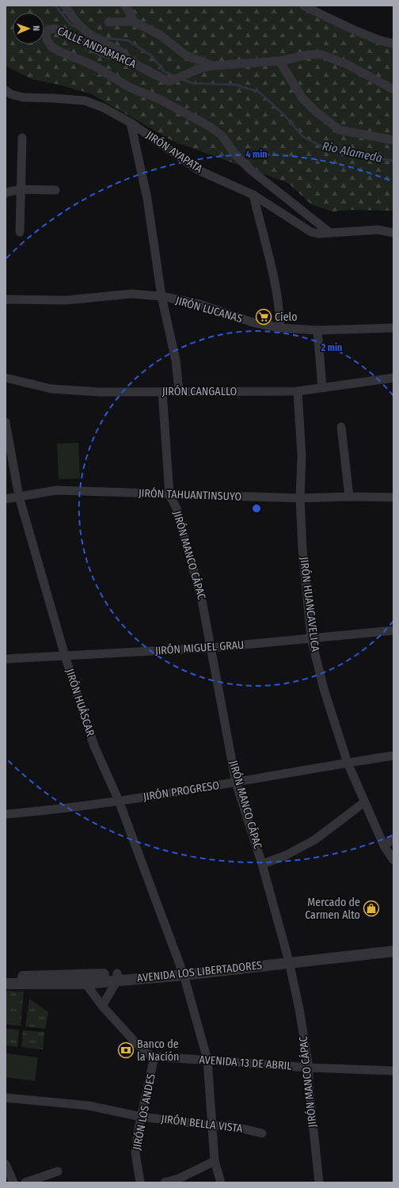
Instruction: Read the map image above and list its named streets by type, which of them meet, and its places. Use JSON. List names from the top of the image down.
{
  "streets": {
    "street": [
      "CALLE ANDAMARCA",
      "JIRÓN AYAPATA",
      "JIRÓN LUCANAS",
      "JIRÓN CANGALLO",
      "JIRÓN TAHUANTINSUYO",
      "JIRÓN MANCO CÁPAC",
      "JIRÓN HUANCAVELICA",
      "JIRÓN MIGUEL GRAU",
      "JIRÓN HUÁSCAR",
      "JIRÓN PROGRESO",
      "AVENIDA LOS LIBERTADORES",
      "AVENIDA 13 DE ABRIL",
      "JIRÓN LOS ANDES",
      "JIRÓN BELLA VISTA"
    ]
  },
  "crossings": [
    ["CALLE ANDAMARCA", "JIRÓN AYAPATA"],
    ["JIRÓN CANGALLO", "JIRÓN MANCO CÁPAC"],
    ["JIRÓN CANGALLO", "JIRÓN HUANCAVELICA"],
    ["JIRÓN TAHUANTINSUYO", "JIRÓN MANCO CÁPAC"],
    ["JIRÓN TAHUANTINSUYO", "JIRÓN HUANCAVELICA"],
    ["JIRÓN TAHUANTINSUYO", "JIRÓN HUÁSCAR"],
    ["JIRÓN MANCO CÁPAC", "JIRÓN MIGUEL GRAU"],
    ["JIRÓN MANCO CÁPAC", "JIRÓN PROGRESO"],
    ["JIRÓN MANCO CÁPAC", "AVENIDA LOS LIBERTADORES"],
    ["JIRÓN MANCO CÁPAC", "AVENIDA 13 DE ABRIL"],
    ["JIRÓN HUANCAVELICA", "JIRÓN MIGUEL GRAU"],
    ["JIRÓN HUANCAVELICA", "JIRÓN PROGRESO"],
    ["JIRÓN MIGUEL GRAU", "JIRÓN HUÁSCAR"],
    ["JIRÓN HUÁSCAR", "JIRÓN PROGRESO"],
    ["JIRÓN HUÁSCAR", "AVENIDA LOS LIBERTADORES"],
    ["JIRÓN HUÁSCAR", "AVENIDA 13 DE ABRIL"],
    ["JIRÓN HUÁSCAR", "JIRÓN BELLA VISTA"],
    ["AVENIDA 13 DE ABRIL", "JIRÓN LOS ANDES"],
    ["JIRÓN LOS ANDES", "JIRÓN BELLA VISTA"]
  ],
  "water": ["Rio Alameda"],
  "places": {
    "supermarket": ["Cielo"],
    "shop": ["Mercado de Carmen Alto"],
    "bank": ["Banco de la Nación"]
  },
  "north": "right",
  "rings": ["4 min", "2 min"]
}
